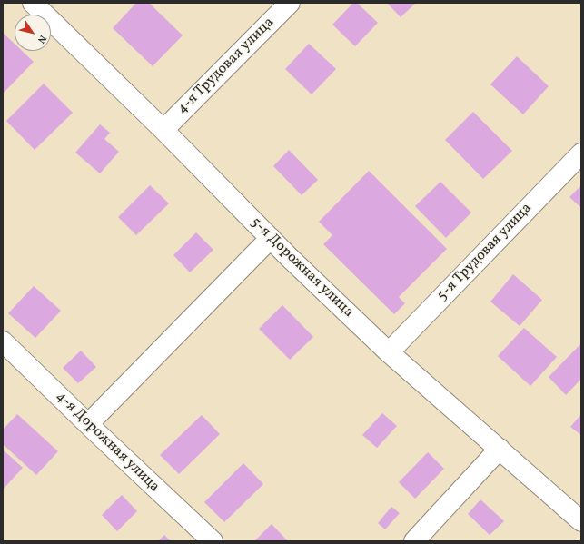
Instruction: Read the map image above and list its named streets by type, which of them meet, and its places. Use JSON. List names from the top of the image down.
{
  "streets": {
    "street": [
      "4-я Трудовая улица",
      "5-я Трудовая улица",
      "5-я Дорожная улица",
      "4-я Дорожная улица"
    ]
  },
  "crossings": [
    ["4-я Трудовая улица", "5-я Дорожная улица"],
    ["5-я Трудовая улица", "5-я Дорожная улица"]
  ],
  "north": "bottom right"
}
